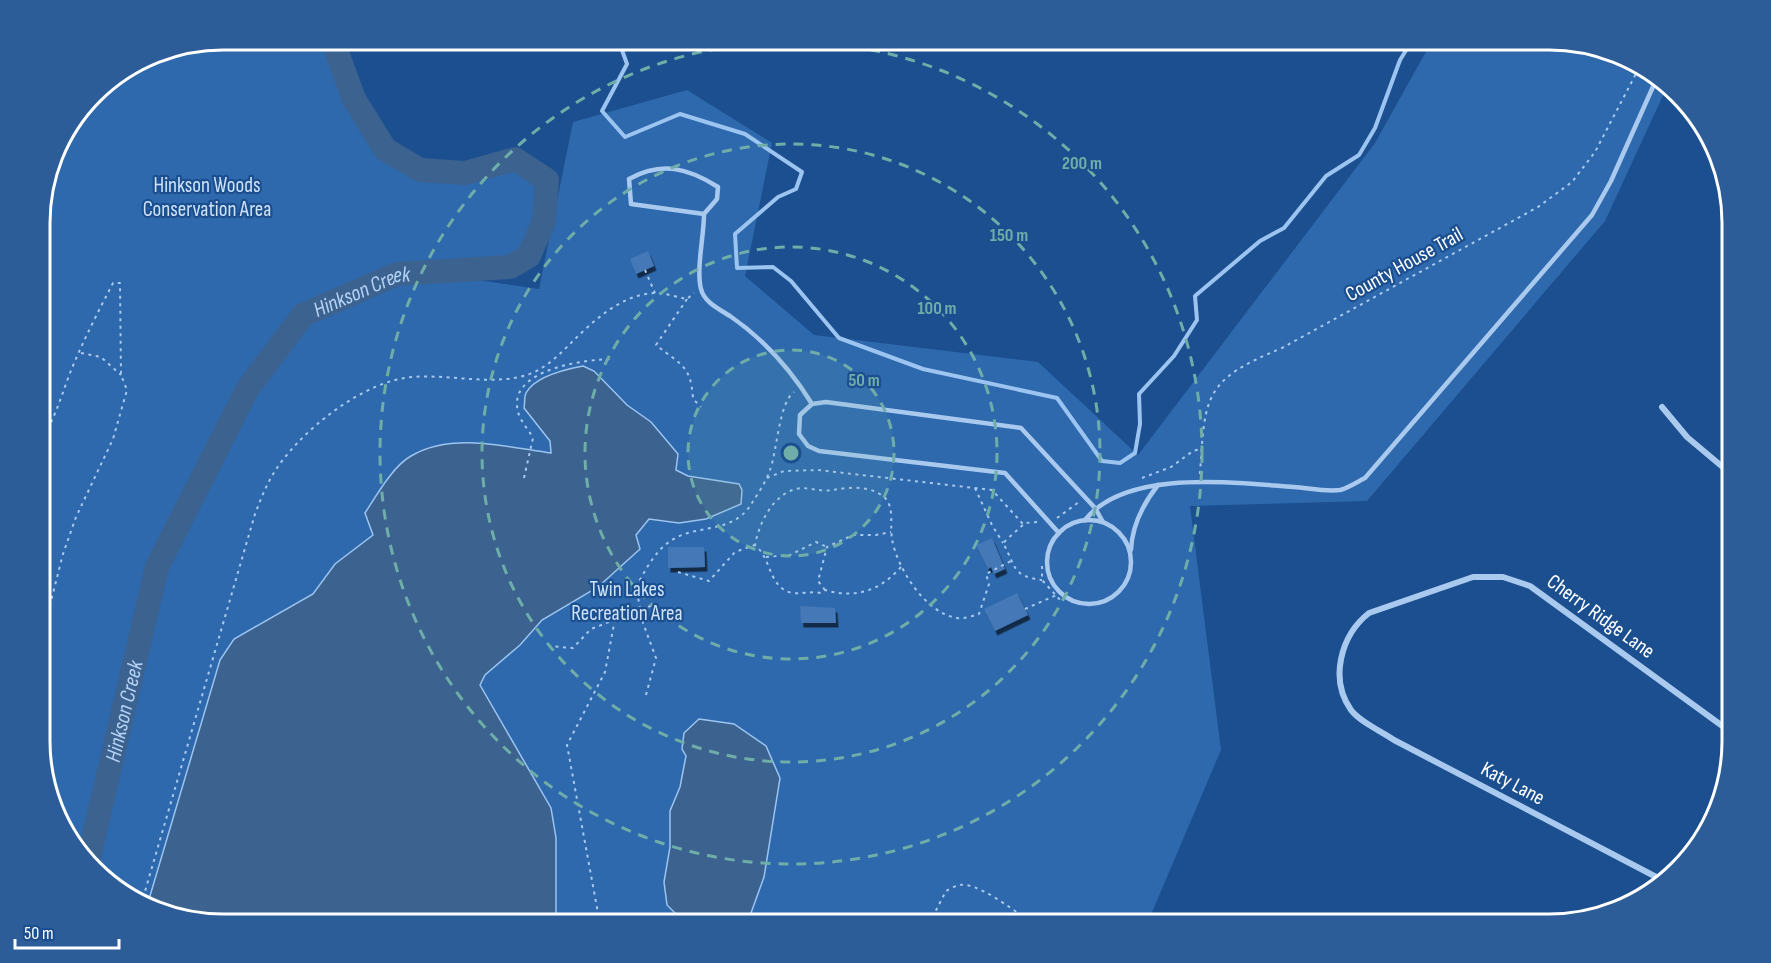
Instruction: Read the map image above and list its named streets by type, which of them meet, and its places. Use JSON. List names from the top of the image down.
{
  "streets": {
    "street": ["Cherry Ridge Lane", "Katy Lane"],
    "path": ["County House Trail"]
  },
  "crossings": [
    ["Cherry Ridge Lane", "Katy Lane"]
  ],
  "water": ["Hinkson Creek"],
  "parks": ["Hinkson Woods Conservation Area", "Twin Lakes Recreation Area"],
  "scale_bar": "50 m",
  "rings": [
    "200 m",
    "150 m",
    "100 m",
    "50 m"
  ]
}
